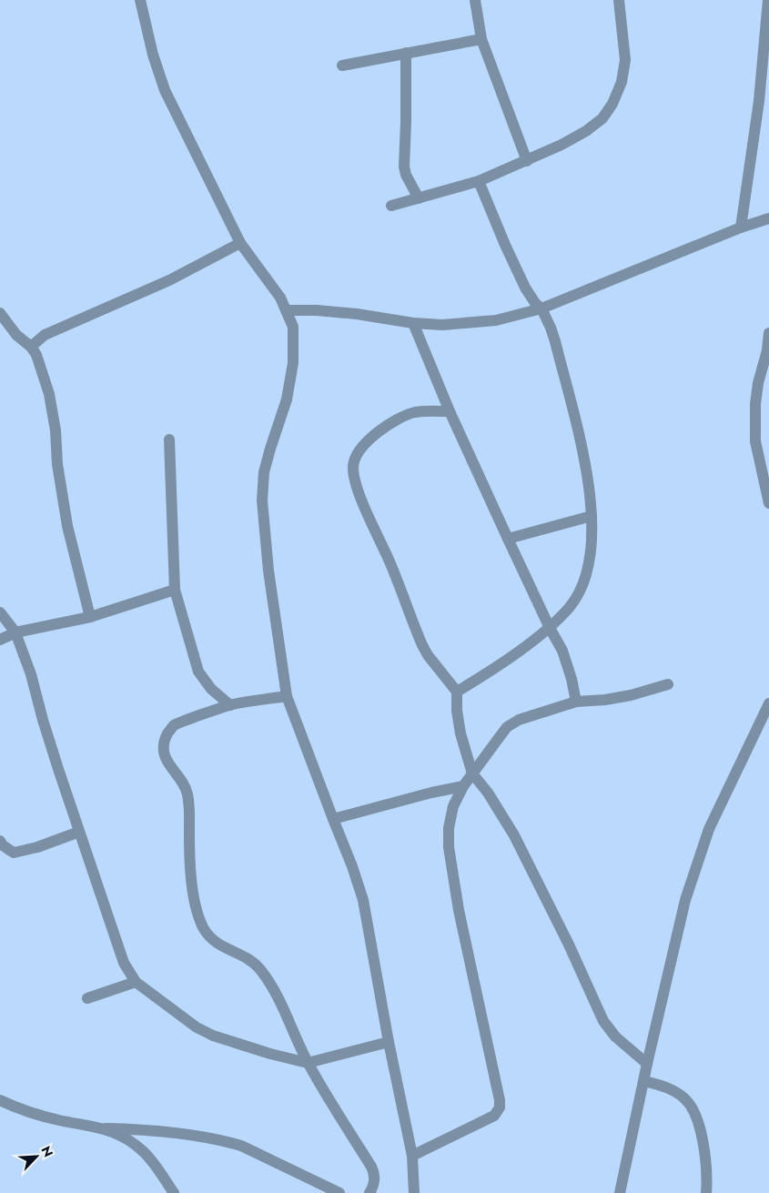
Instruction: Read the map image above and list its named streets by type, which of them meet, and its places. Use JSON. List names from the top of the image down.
{
  "north": "top right"
}
